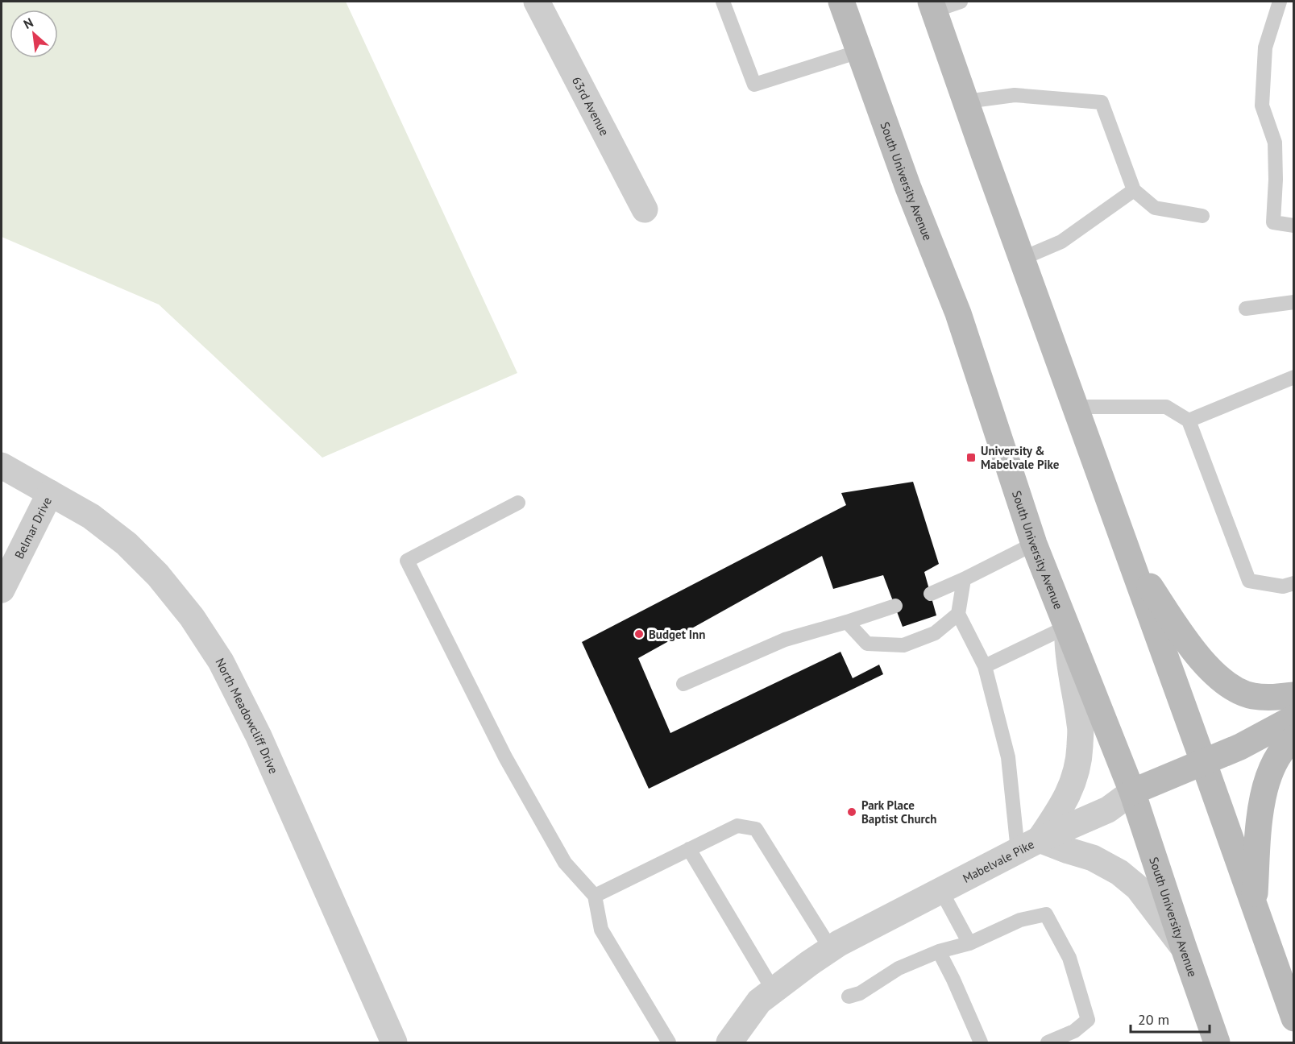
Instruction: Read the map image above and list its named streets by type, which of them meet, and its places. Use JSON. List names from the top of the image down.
{
  "streets": {
    "main road": ["South University Avenue", "Mabelvale Pike"],
    "street": ["63rd Avenue", "Belmar Drive", "North Meadowcliff Drive"]
  },
  "crossings": [
    ["South University Avenue", "Mabelvale Pike"],
    ["Belmar Drive", "North Meadowcliff Drive"]
  ],
  "places": {
    "transit": ["University & Mabelvale Pike"],
    "other": ["Budget Inn", "Park Place Baptist Church"]
  },
  "scale_bar": "20 m",
  "north": "top left"
}
